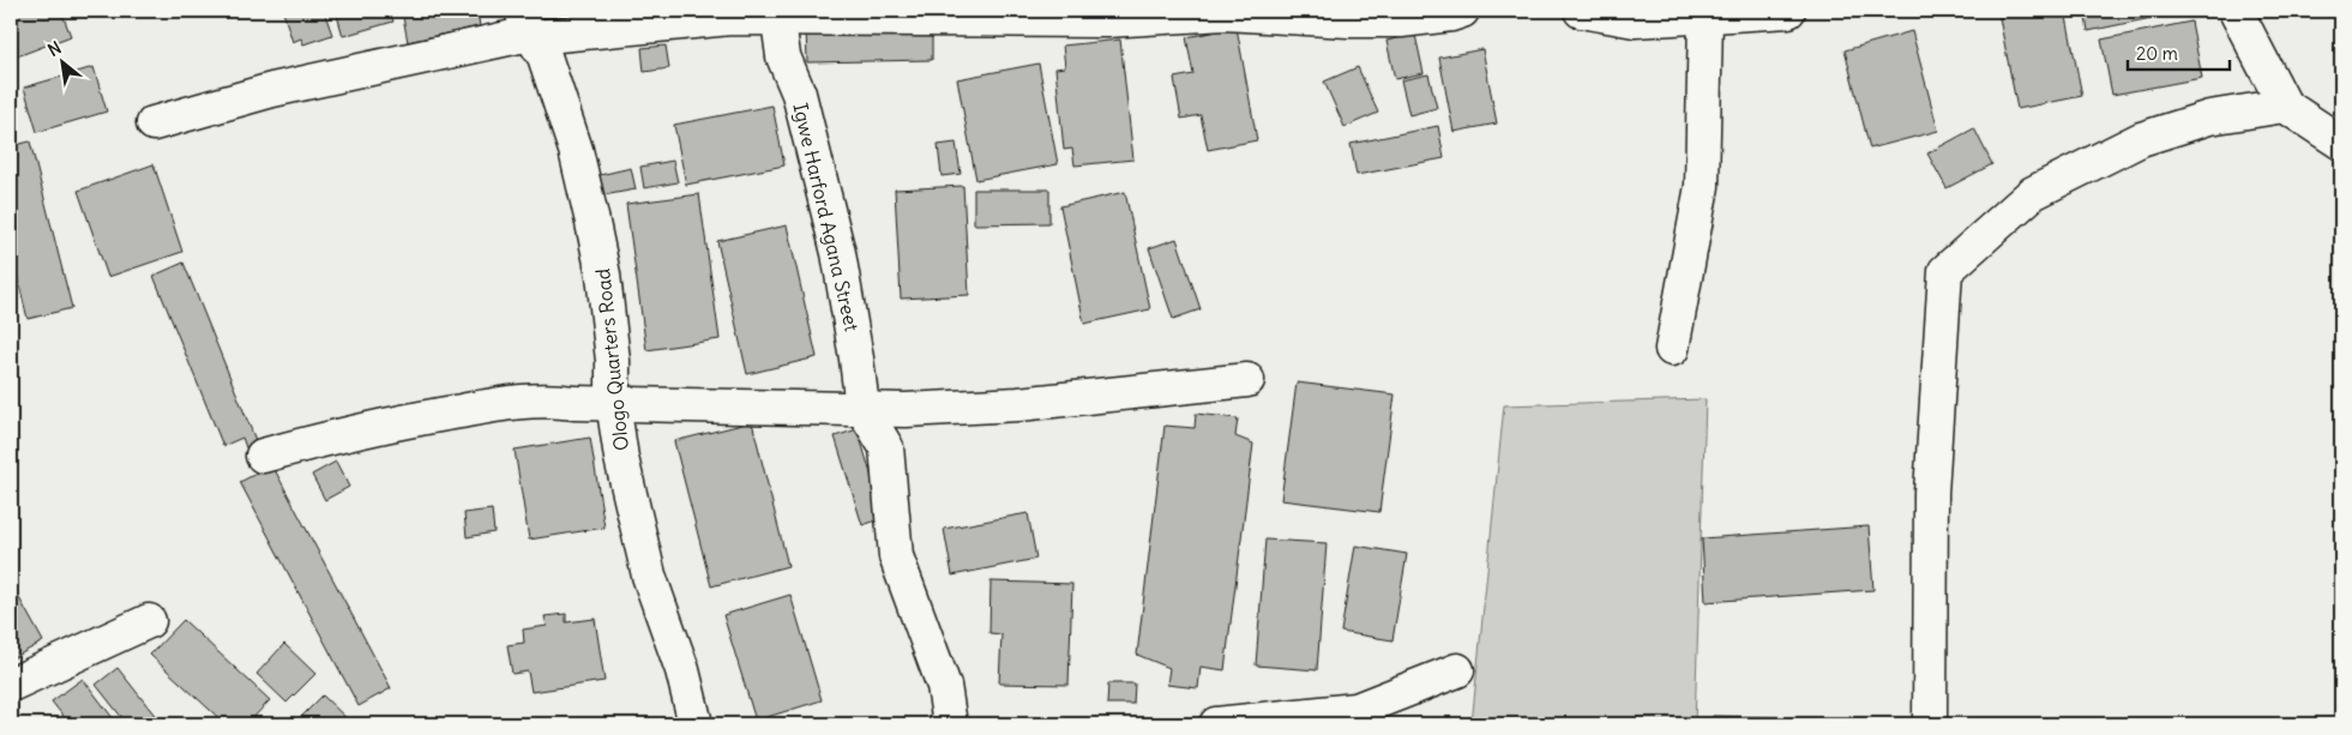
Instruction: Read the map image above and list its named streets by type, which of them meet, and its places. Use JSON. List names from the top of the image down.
{
  "streets": {
    "street": ["Igwe Harford Agana Street", "Ologo Quarters Road"]
  },
  "scale_bar": "20 m",
  "north": "top left"
}
